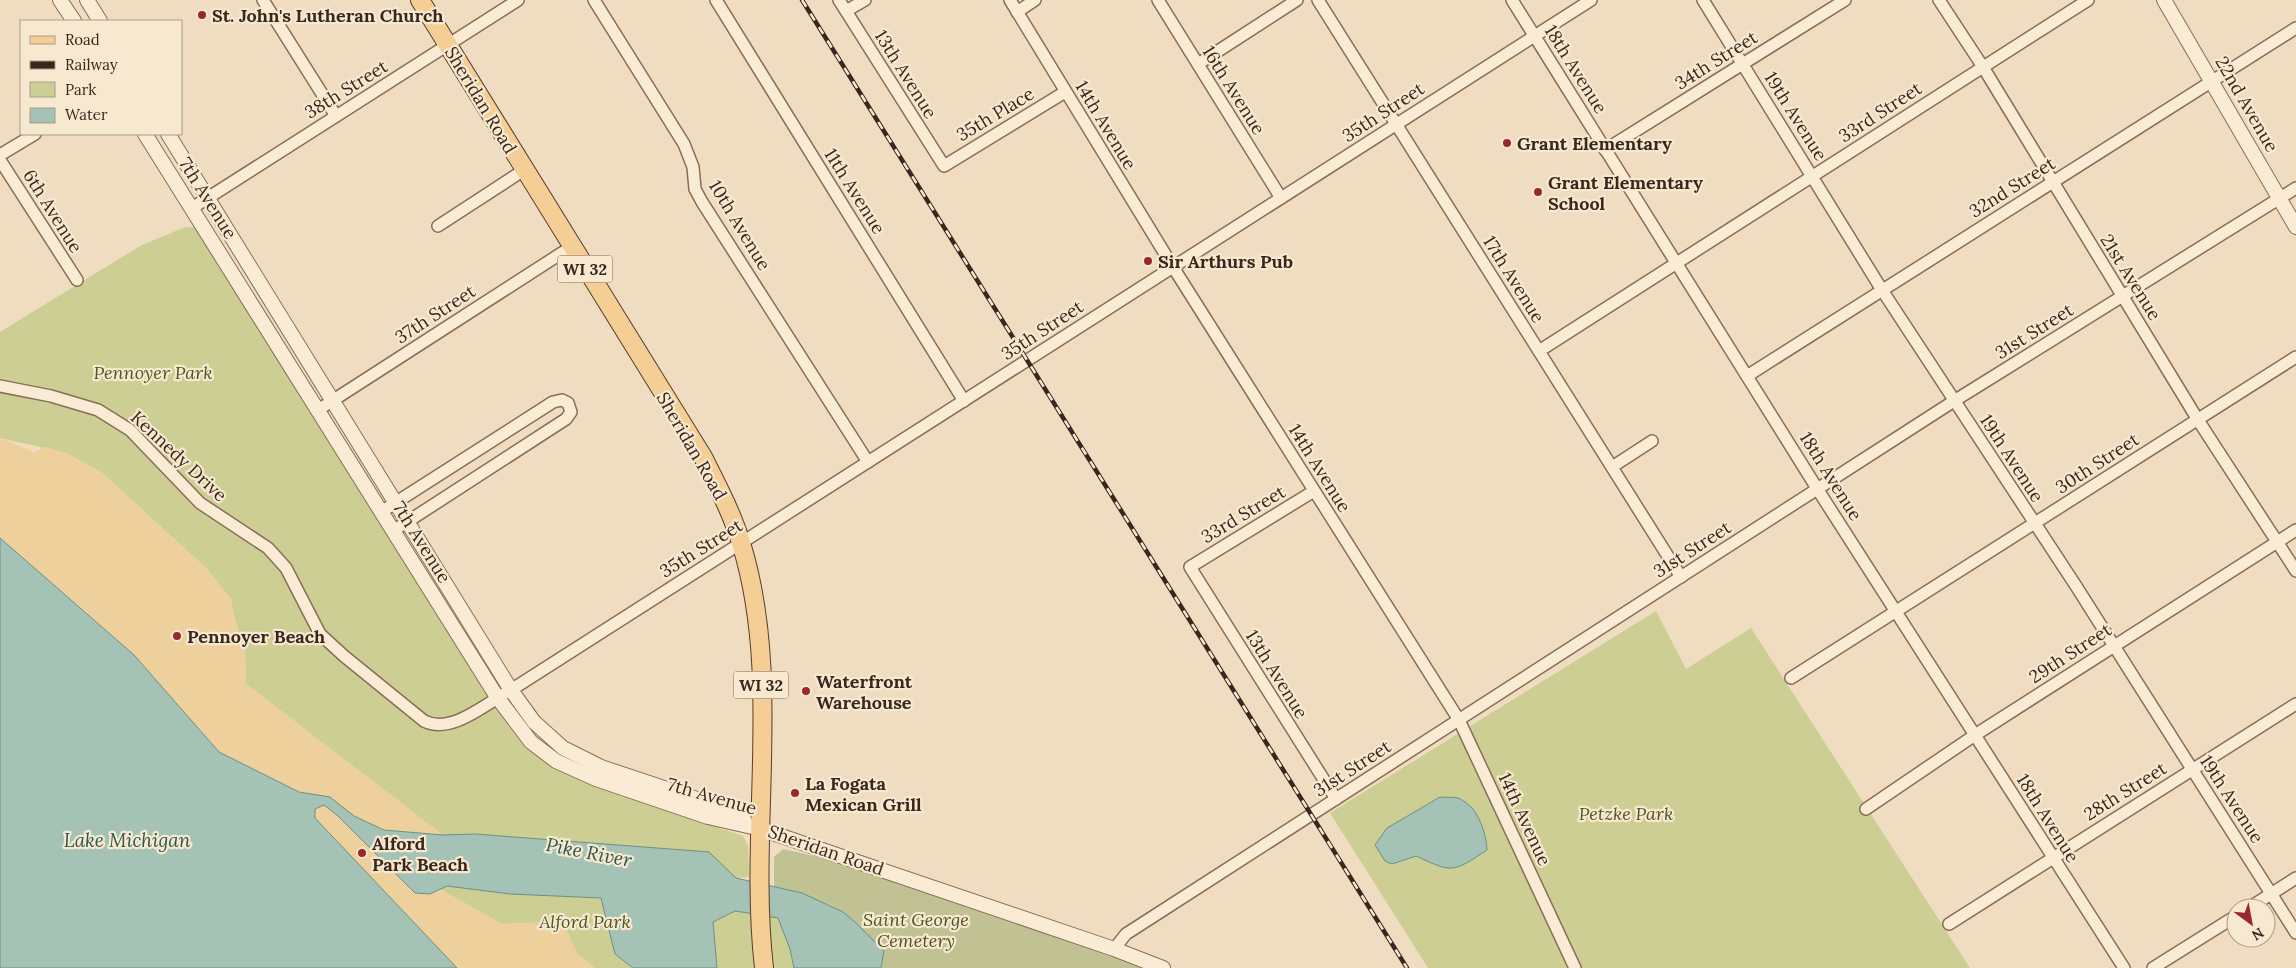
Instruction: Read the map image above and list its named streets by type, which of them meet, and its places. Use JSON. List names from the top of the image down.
{
  "streets": {
    "main road": ["Sheridan Road", "WI 32"],
    "street": [
      "34th Street",
      "18th Avenue",
      "13th Avenue",
      "38th Street",
      "16th Avenue",
      "22nd Avenue",
      "35th Street",
      "33rd Street",
      "35th Place",
      "19th Avenue",
      "14th Avenue",
      "32nd Street",
      "11th Avenue",
      "7th Avenue",
      "6th Avenue",
      "10th Avenue",
      "21st Avenue",
      "17th Avenue",
      "37th Street",
      "31st Street",
      "Kennedy Drive",
      "30th Street",
      "29th Street",
      "28th Street"
    ]
  },
  "crossings": [
    ["34th Street", "18th Avenue"],
    ["34th Street", "19th Avenue"],
    ["18th Avenue", "35th Street"],
    ["18th Avenue", "33rd Street"],
    ["18th Avenue", "32nd Street"],
    ["18th Avenue", "31st Street"],
    ["18th Avenue", "30th Street"],
    ["18th Avenue", "29th Street"],
    ["18th Avenue", "28th Street"],
    ["13th Avenue", "33rd Street"],
    ["13th Avenue", "35th Place"],
    ["13th Avenue", "31st Street"],
    ["38th Street", "Sheridan Road"],
    ["38th Street", "7th Avenue"],
    ["16th Avenue", "35th Street"],
    ["Sheridan Road", "35th Street"],
    ["Sheridan Road", "7th Avenue"],
    ["Sheridan Road", "WI 32"],
    ["Sheridan Road", "37th Street"],
    ["Sheridan Road", "31st Street"],
    ["22nd Avenue", "32nd Street"],
    ["22nd Avenue", "31st Street"],
    ["35th Street", "14th Avenue"],
    ["35th Street", "11th Avenue"],
    ["35th Street", "7th Avenue"],
    ["35th Street", "10th Avenue"],
    ["35th Street", "17th Avenue"],
    ["35th Street", "Kennedy Drive"],
    ["33rd Street", "19th Avenue"],
    ["33rd Street", "14th Avenue"],
    ["33rd Street", "21st Avenue"],
    ["33rd Street", "17th Avenue"],
    ["35th Place", "14th Avenue"],
    ["19th Avenue", "32nd Street"],
    ["19th Avenue", "31st Street"],
    ["19th Avenue", "30th Street"],
    ["19th Avenue", "29th Street"],
    ["19th Avenue", "28th Street"],
    ["14th Avenue", "31st Street"],
    ["32nd Street", "21st Avenue"],
    ["7th Avenue", "WI 32"],
    ["7th Avenue", "37th Street"],
    ["7th Avenue", "Kennedy Drive"],
    ["21st Avenue", "31st Street"],
    ["21st Avenue", "30th Street"],
    ["21st Avenue", "29th Street"],
    ["17th Avenue", "31st Street"]
  ],
  "water": ["Lake Michigan", "Pike River"],
  "parks": [
    "Pennoyer Park",
    "Petzke Park",
    "Saint George Cemetery",
    "Alford Park"
  ],
  "places": [
    "St. John's Lutheran Church",
    "Grant Elementary",
    "Grant Elementary School",
    "Sir Arthurs Pub",
    "Pennoyer Beach",
    "Waterfront Warehouse",
    "La Fogata Mexican Grill",
    "Alford Park Beach"
  ],
  "legend": [
    "Road",
    "Railway",
    "Park",
    "Water"
  ],
  "north": "bottom right"
}
